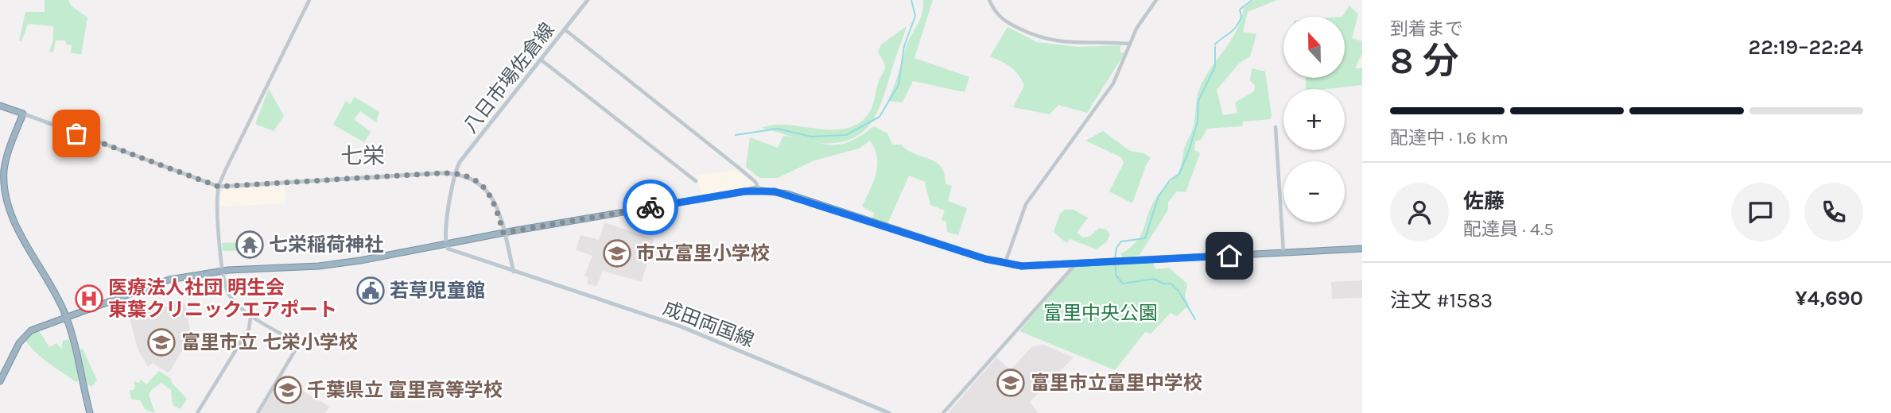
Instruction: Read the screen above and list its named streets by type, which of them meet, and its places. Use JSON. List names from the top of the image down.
{
  "streets": {
    "main road": ["八日市場佐倉線", "成田両国線"]
  },
  "districts": ["七栄"],
  "parks": ["富里中央公園"],
  "places": {
    "temple": ["七栄稲荷神社"],
    "school or university": [
      "市立富里小学校",
      "富里市立 七栄小学校",
      "富里市立富里中学校",
      "千葉県立 富里高等学校"
    ],
    "public building": ["若草児童館"],
    "hospital": ["医療法人社団 明生会 東葉クリニックエアポート"]
  },
  "north": "top",
  "page": {
    "heading": ["8 分", "到着まで", "22:19–22:24"],
    "panel": [
      "佐藤",
      "配達員 · 4.5",
      "注文 #1583",
      "¥4,690"
    ],
    "map_buttons": ["+", "−"],
    "bar": "配達中 · 1.6 km"
  }
}
